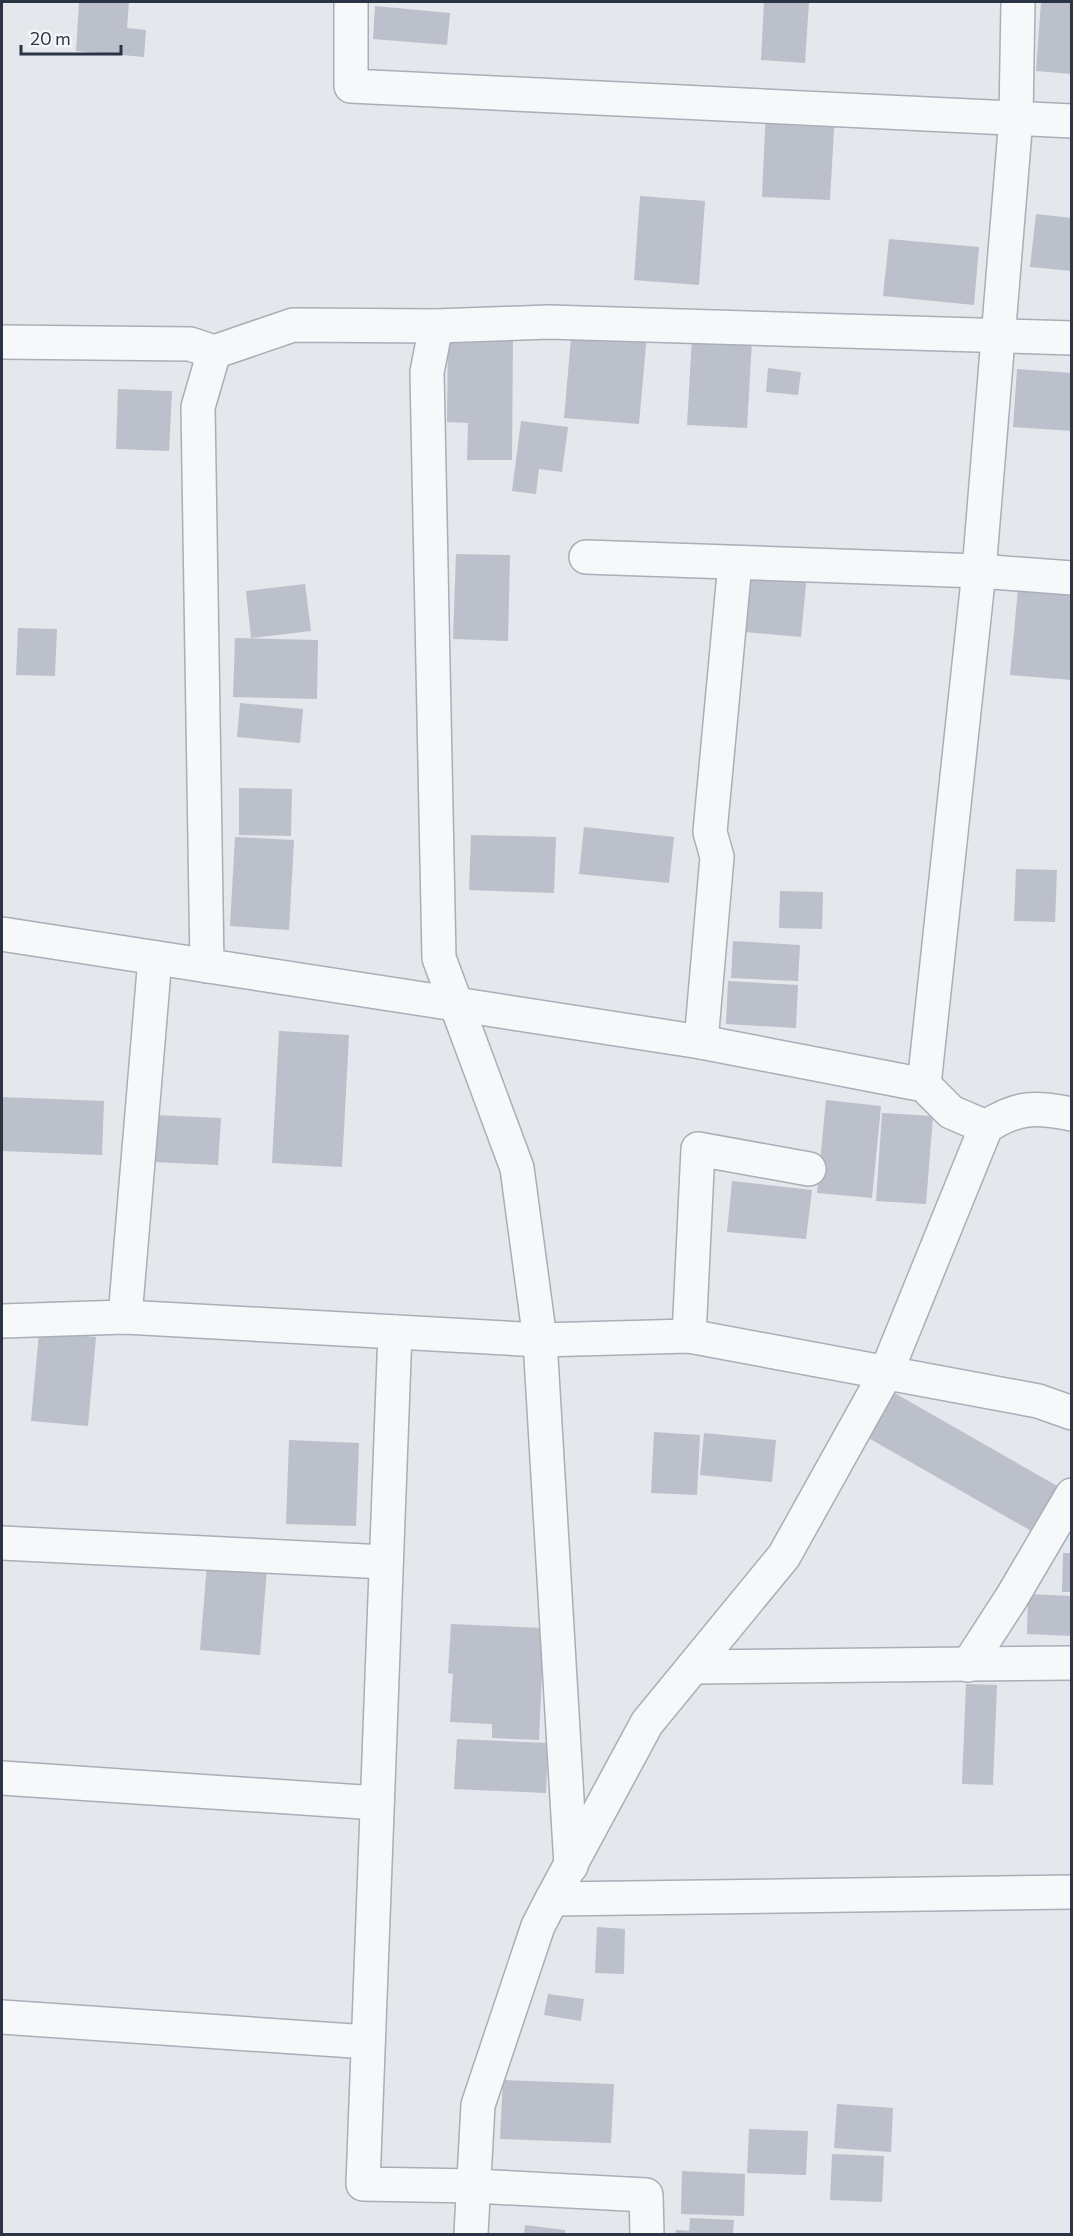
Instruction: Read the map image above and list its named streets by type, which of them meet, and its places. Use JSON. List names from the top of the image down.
{
  "scale_bar": "20 m"
}
